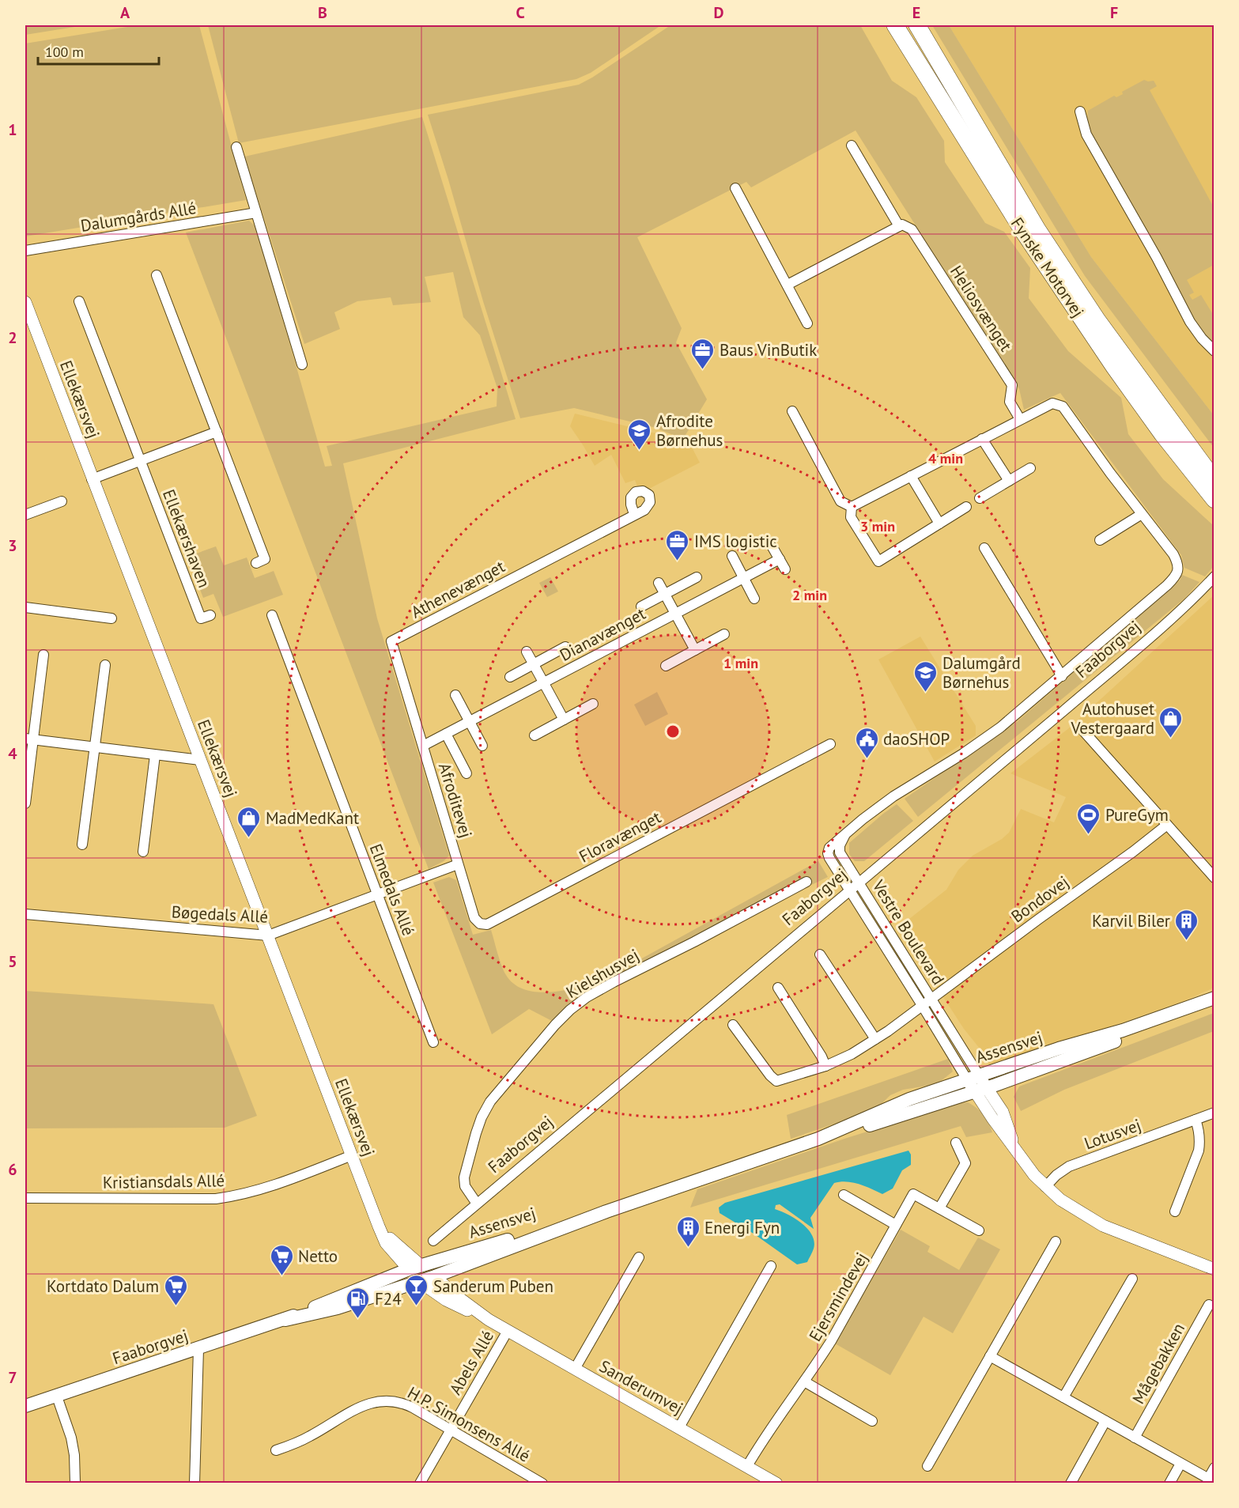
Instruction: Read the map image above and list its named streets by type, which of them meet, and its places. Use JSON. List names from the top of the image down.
{
  "streets": {
    "highway": ["Fynske Motorvej"],
    "main road": ["Faaborgvej", "Assensvej"],
    "street": [
      "Dalumgårds Allé",
      "Heliosvænget",
      "Ellekærsvej",
      "Ellekærshaven",
      "Athenevænget",
      "Dianavænget",
      "Afroditevej",
      "Floravænget",
      "Elmedals Allé",
      "Bondovej",
      "Bøgedals Allé",
      "Vestre Boulevard",
      "Kielshusvej",
      "Lotusvej",
      "Kristiansdals Allé",
      "Ejersmindevej",
      "Abels Allé",
      "Mågebakken",
      "Sanderumvej",
      "H.P. Simonsens Allé"
    ]
  },
  "crossings": [
    ["Ellekærsvej", "Faaborgvej"],
    ["Ellekærsvej", "Bøgedals Allé"],
    ["Ellekærsvej", "Assensvej"],
    ["Ellekærsvej", "Kristiansdals Allé"],
    ["Athenevænget", "Dianavænget"],
    ["Athenevænget", "Afroditevej"],
    ["Dianavænget", "Afroditevej"],
    ["Faaborgvej", "Vestre Boulevard"],
    ["Faaborgvej", "Kielshusvej"],
    ["Faaborgvej", "Assensvej"],
    ["Faaborgvej", "Sanderumvej"],
    ["Afroditevej", "Floravænget"],
    ["Afroditevej", "Bøgedals Allé"],
    ["Floravænget", "Bøgedals Allé"],
    ["Elmedals Allé", "Bøgedals Allé"],
    ["Bondovej", "Vestre Boulevard"],
    ["Vestre Boulevard", "Assensvej"],
    ["Vestre Boulevard", "Lotusvej"],
    ["Assensvej", "Sanderumvej"],
    ["Ejersmindevej", "Sanderumvej"],
    ["Abels Allé", "Sanderumvej"],
    ["Abels Allé", "H.P. Simonsens Allé"]
  ],
  "places": {
    "office": ["Baus VinButik", "IMS logistic"],
    "school or university": ["Afrodite Børnehus", "Dalumgård Børnehus"],
    "shop": ["Autohuset Vestergaard", "MadMedKant"],
    "public building": ["daoSHOP"],
    "sports": ["PureGym"],
    "building": ["Karvil Biler", "Energi Fyn"],
    "supermarket": ["Netto", "Kortdato Dalum"],
    "bar": ["Sanderum Puben"],
    "fuel station": ["F24"]
  },
  "scale_bar": "100 m",
  "grid": {
    "columns": [
      "A",
      "B",
      "C",
      "D",
      "E",
      "F"
    ],
    "rows": [
      "1",
      "2",
      "3",
      "4",
      "5",
      "6",
      "7"
    ]
  },
  "rings": [
    "4 min",
    "3 min",
    "2 min",
    "1 min"
  ]
}
